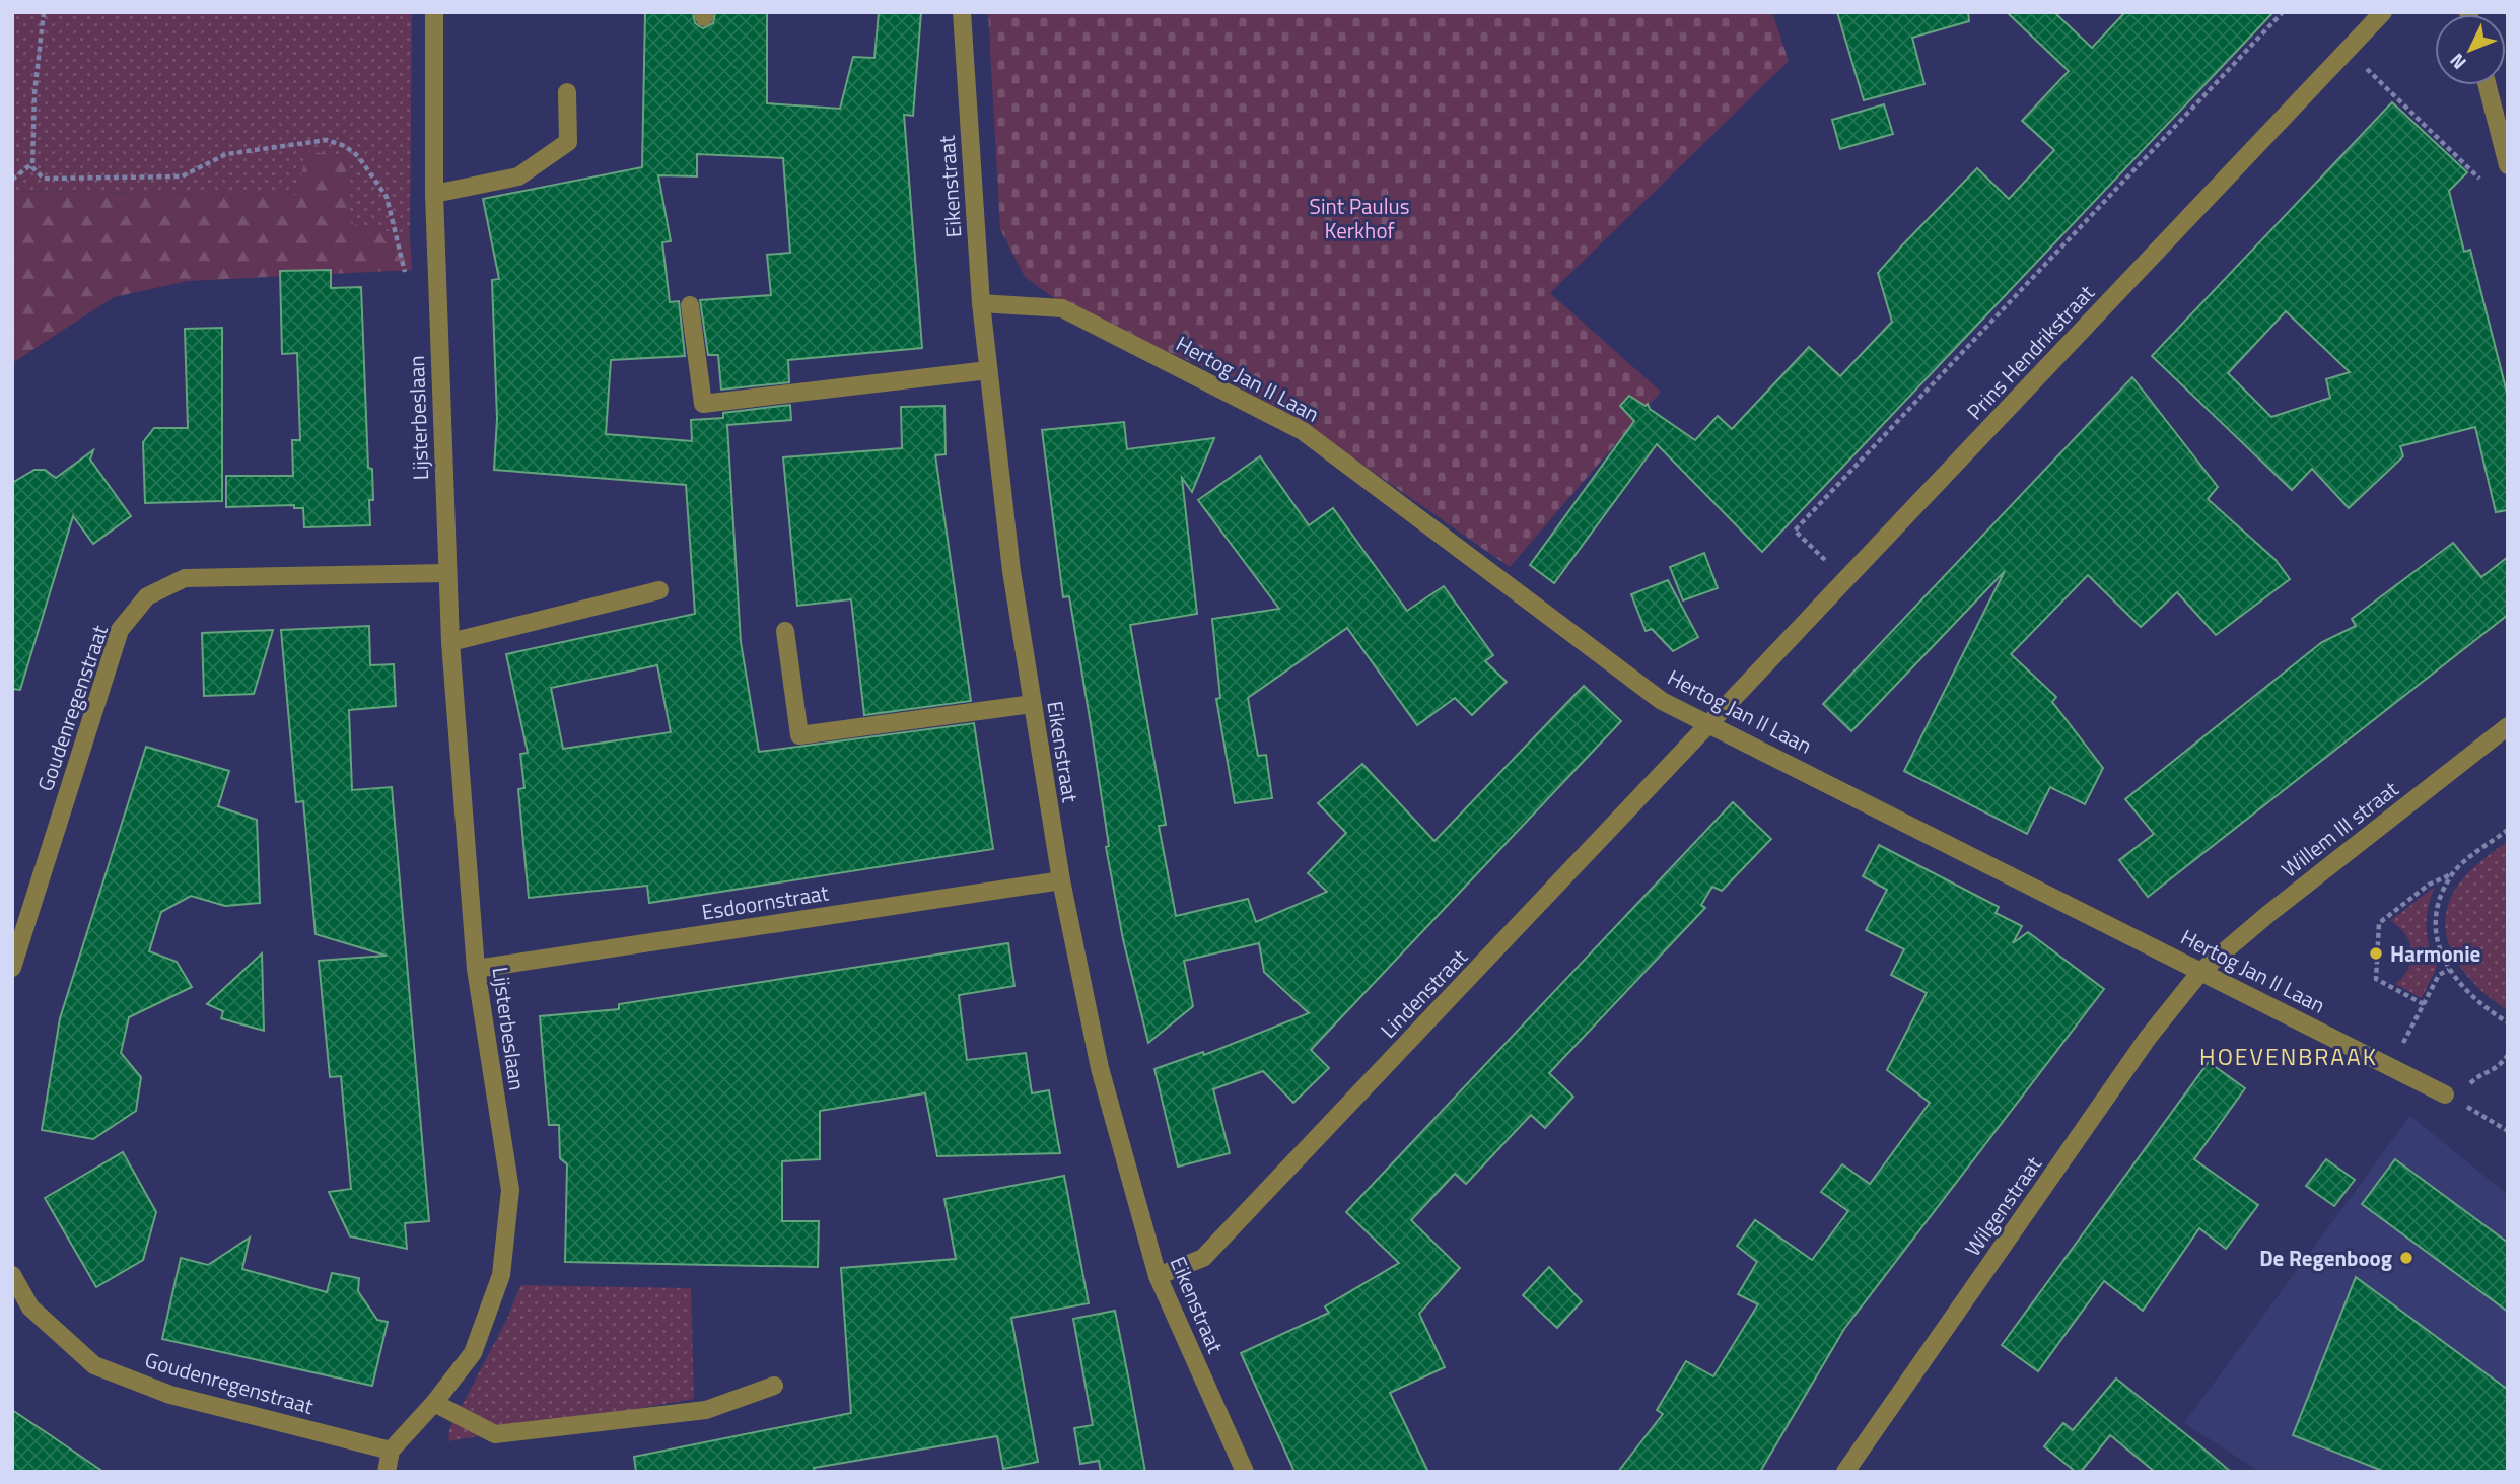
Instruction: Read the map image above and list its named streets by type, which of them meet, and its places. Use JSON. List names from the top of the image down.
{
  "streets": {
    "street": [
      "Eikenstraat",
      "Prins Hendrikstraat",
      "Hertog Jan II Laan",
      "Lijsterbeslaan",
      "Goudenregenstraat",
      "Willem III straat",
      "Esdoornstraat",
      "Lindenstraat",
      "Wilgenstraat"
    ]
  },
  "crossings": [
    ["Eikenstraat", "Hertog Jan II Laan"],
    ["Eikenstraat", "Esdoornstraat"],
    ["Eikenstraat", "Lindenstraat"],
    ["Prins Hendrikstraat", "Hertog Jan II Laan"],
    ["Prins Hendrikstraat", "Lindenstraat"],
    ["Hertog Jan II Laan", "Willem III straat"],
    ["Hertog Jan II Laan", "Lindenstraat"],
    ["Hertog Jan II Laan", "Wilgenstraat"],
    ["Lijsterbeslaan", "Goudenregenstraat"],
    ["Lijsterbeslaan", "Esdoornstraat"],
    ["Willem III straat", "Wilgenstraat"]
  ],
  "districts": ["HOEVENBRAAK"],
  "parks": ["Sint Paulus Kerkhof"],
  "places": ["Harmonie", "De Regenboog"],
  "north": "bottom left"
}
